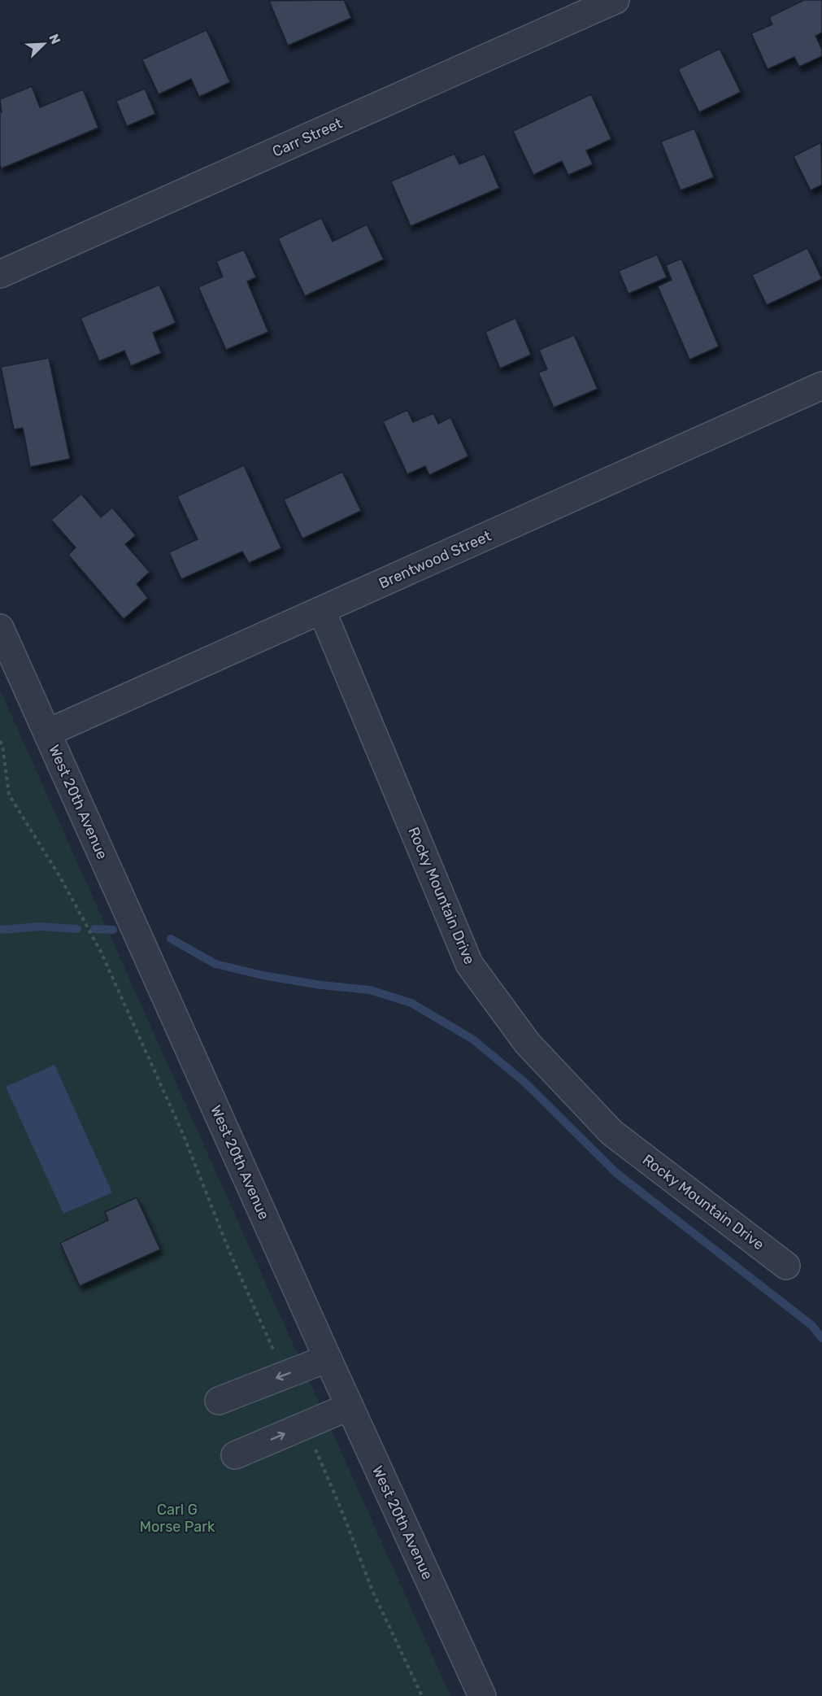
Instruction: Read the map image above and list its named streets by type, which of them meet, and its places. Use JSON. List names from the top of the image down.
{
  "streets": {
    "street": [
      "Carr Street",
      "Brentwood Street",
      "West 20th Avenue",
      "Rocky Mountain Drive"
    ]
  },
  "crossings": [
    ["Brentwood Street", "West 20th Avenue"],
    ["Brentwood Street", "Rocky Mountain Drive"]
  ],
  "parks": ["Carl G Morse Park"],
  "north": "top right"
}
